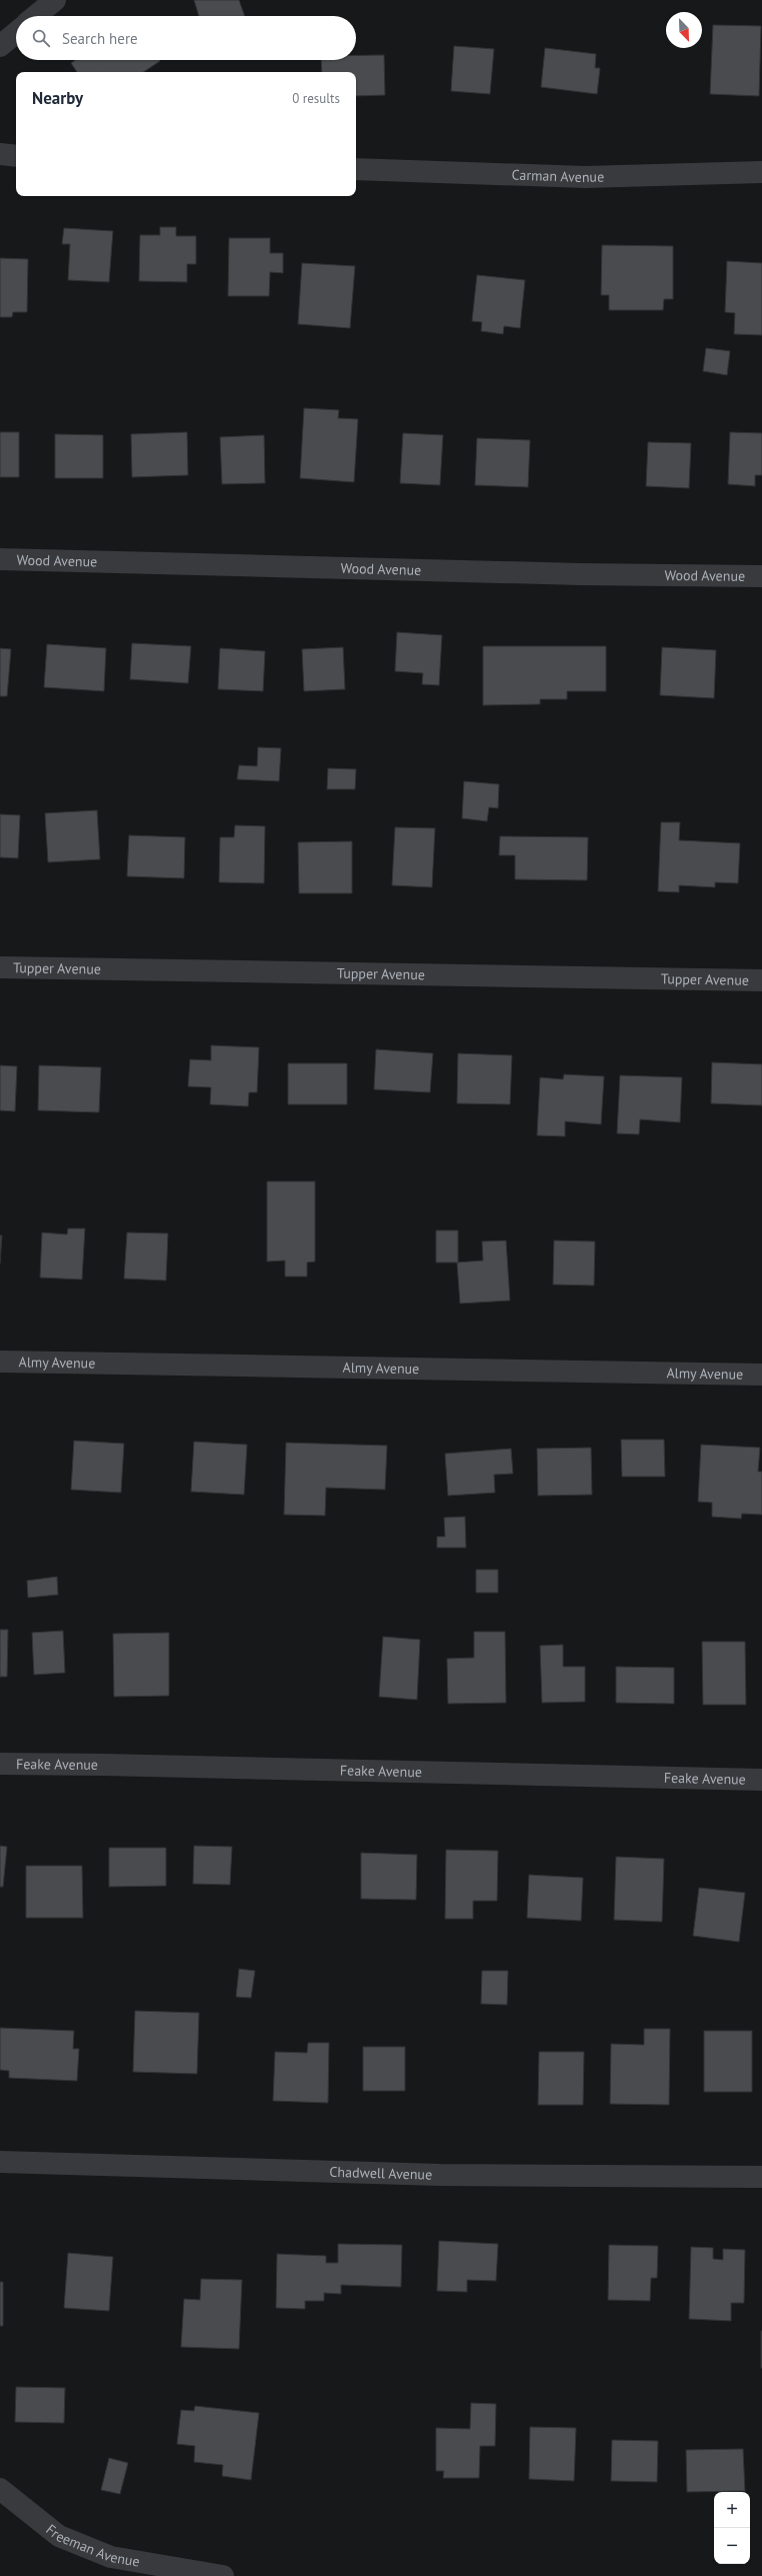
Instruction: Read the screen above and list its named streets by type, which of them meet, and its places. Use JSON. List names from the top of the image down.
{
  "streets": {
    "street": [
      "Carman Avenue",
      "Wood Avenue",
      "Tupper Avenue",
      "Almy Avenue",
      "Feake Avenue",
      "Chadwell Avenue",
      "Freeman Avenue"
    ]
  },
  "north": "bottom right",
  "page": {
    "search": "Search here",
    "heading": ["Nearby", "0 results"],
    "map_buttons": ["+", "−"]
  }
}
